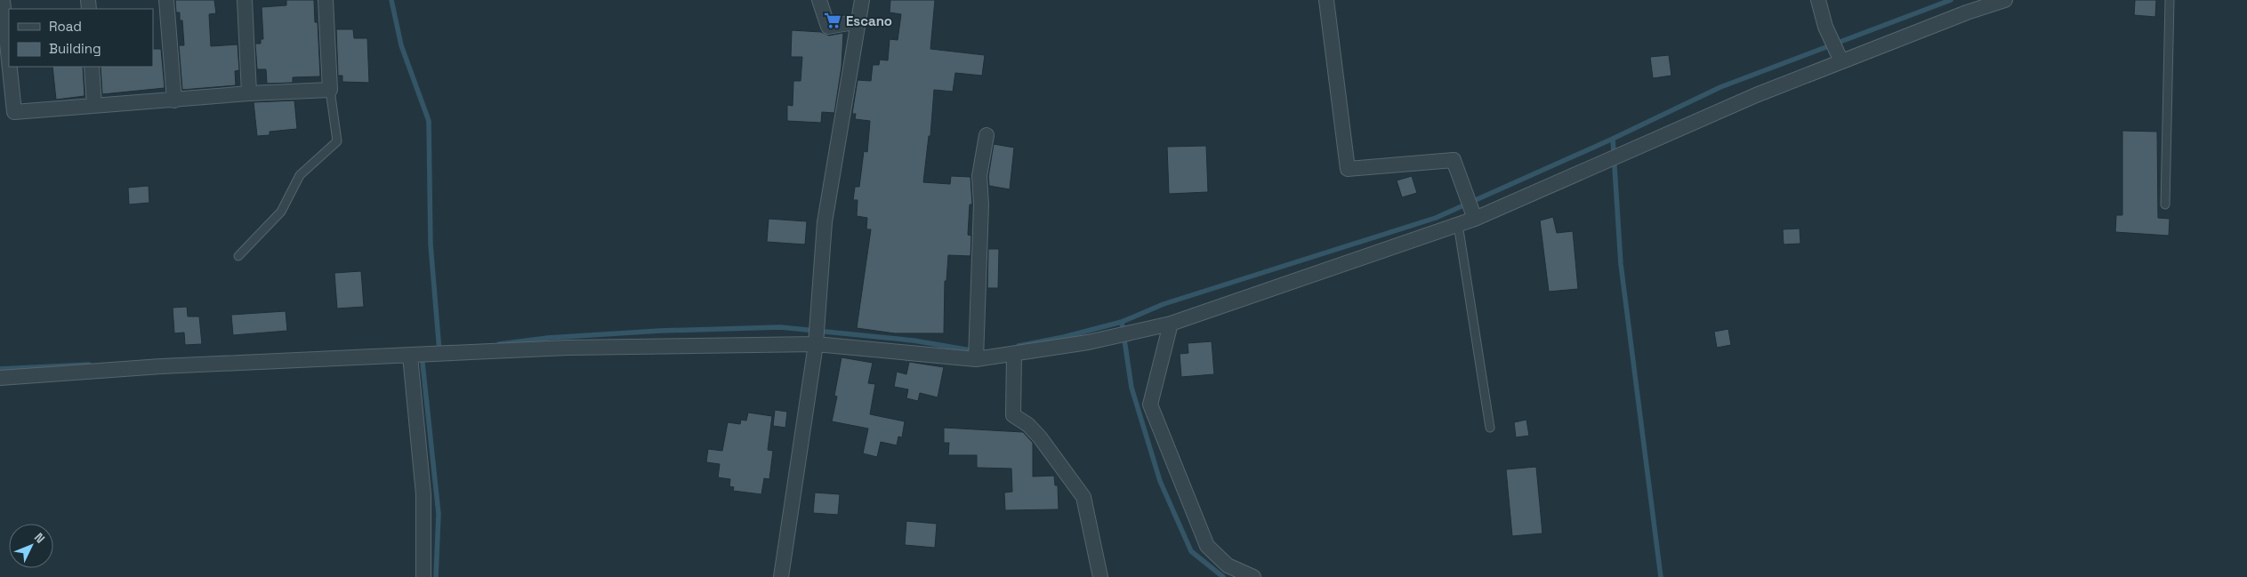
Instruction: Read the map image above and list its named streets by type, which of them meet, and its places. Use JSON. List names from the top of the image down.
{
  "places": {
    "supermarket": ["Escano"]
  },
  "legend": ["Road", "Building"],
  "north": "top right"
}
